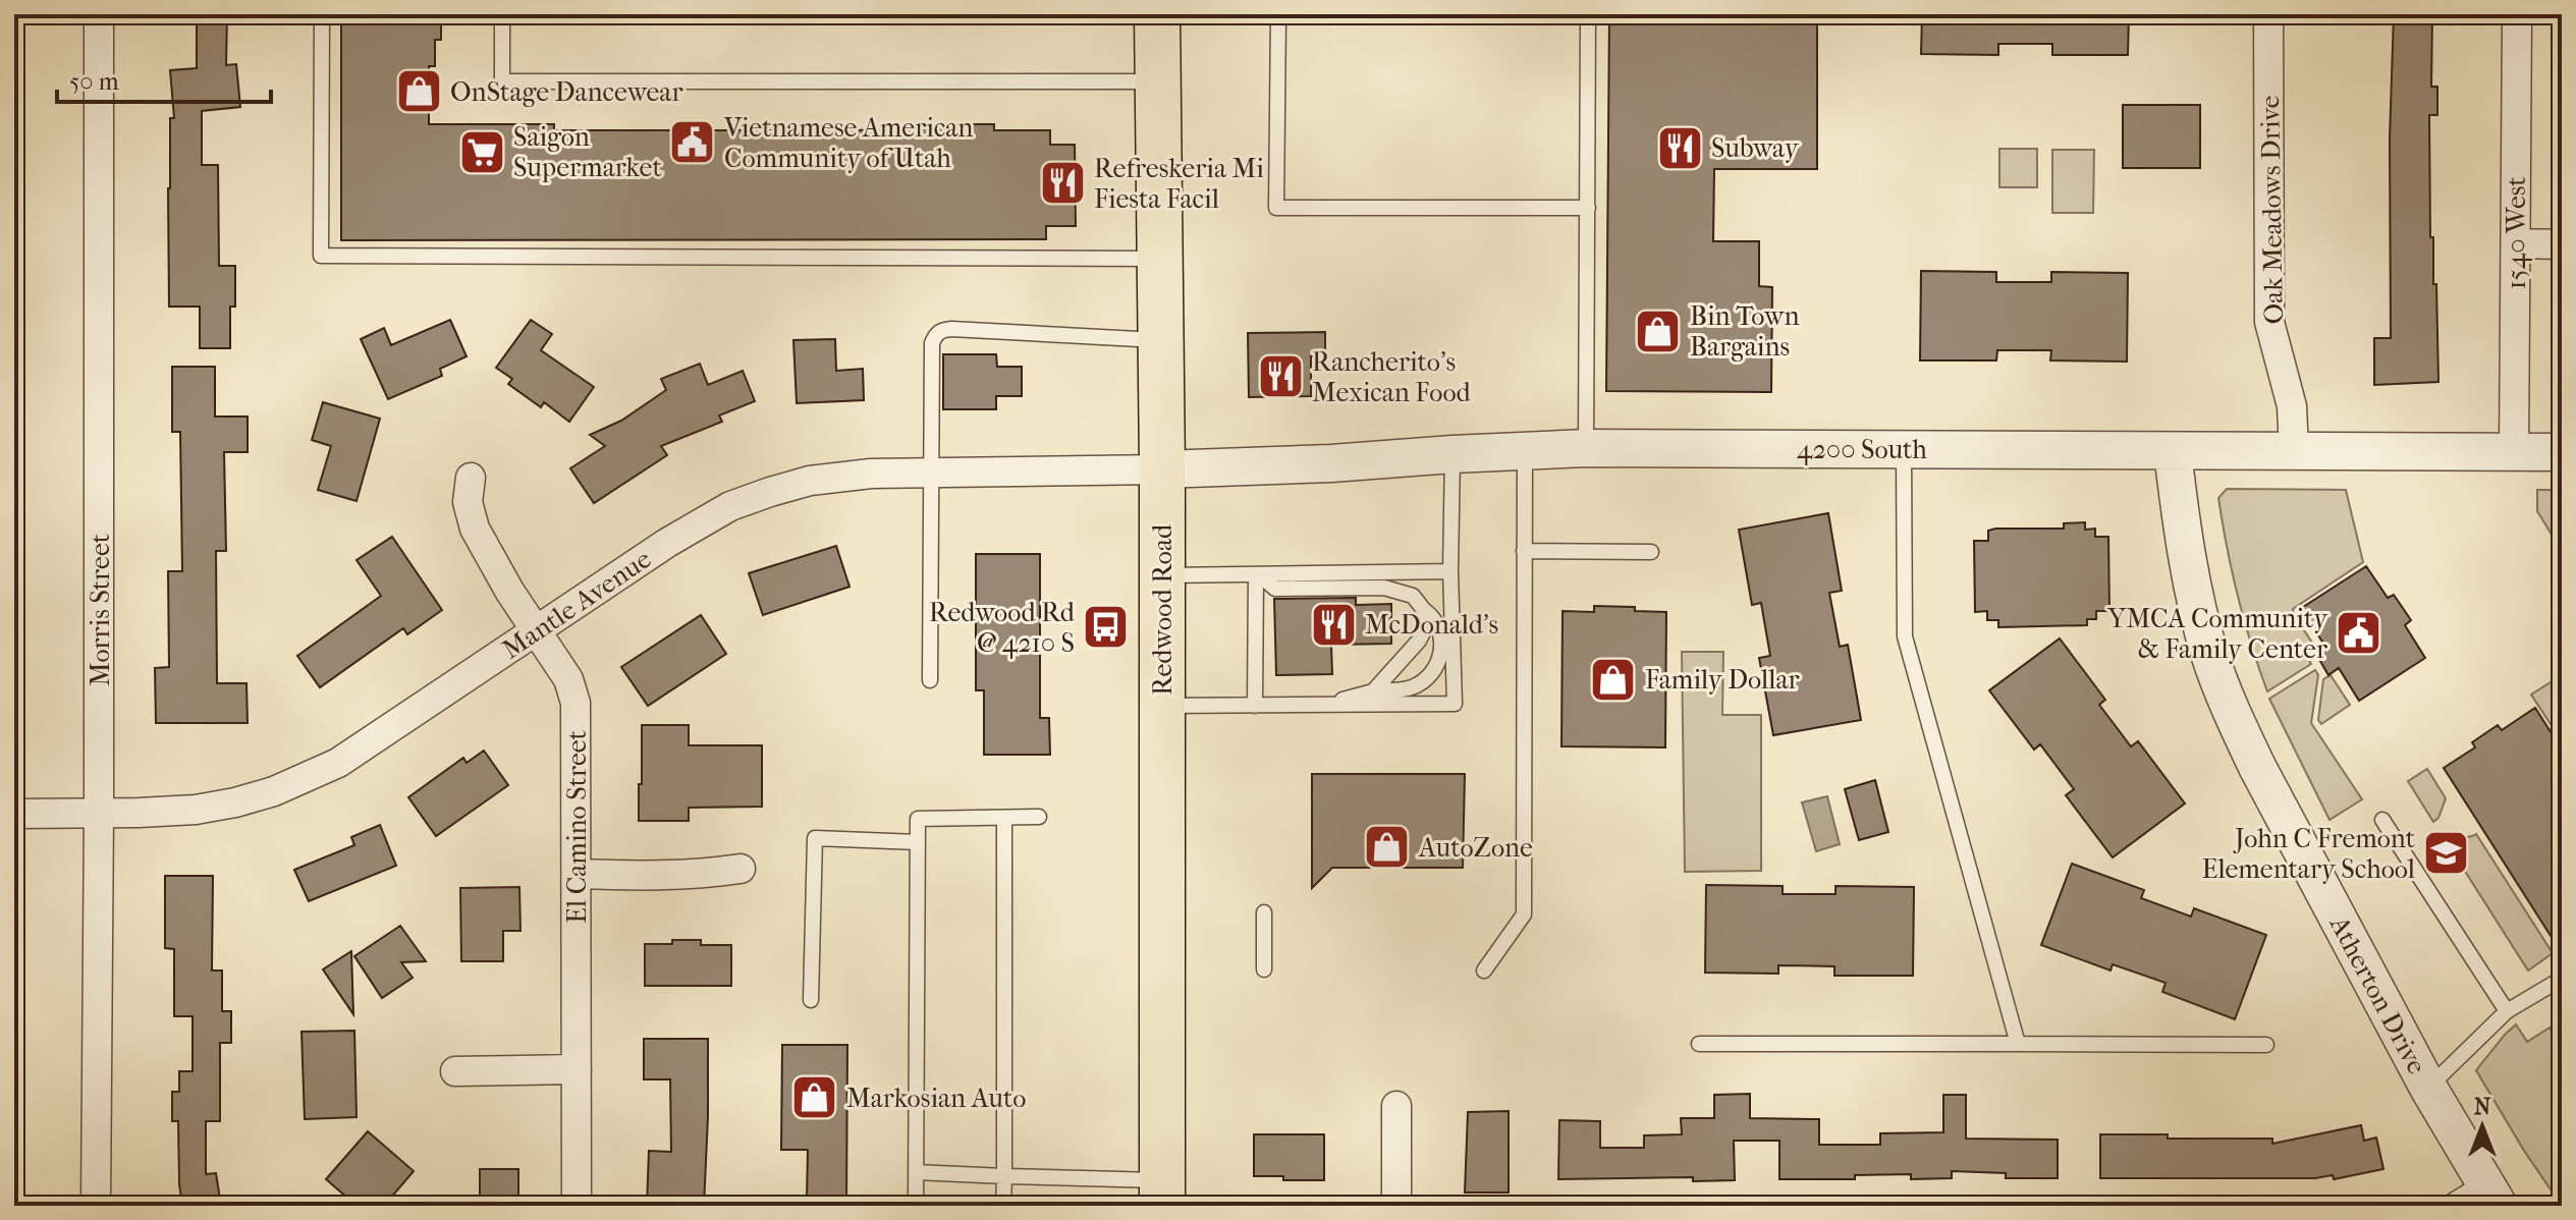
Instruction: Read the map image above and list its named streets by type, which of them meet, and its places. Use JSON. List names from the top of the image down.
{
  "streets": {
    "main road": ["Redwood Road"],
    "street": [
      "Oak Meadows Drive",
      "1540 West",
      "4200 South",
      "Mantle Avenue",
      "Morris Street",
      "El Camino Street",
      "Atherton Drive"
    ]
  },
  "crossings": [
    ["Oak Meadows Drive", "4200 South"],
    ["1540 West", "4200 South"],
    ["4200 South", "Mantle Avenue"],
    ["4200 South", "Redwood Road"],
    ["4200 South", "Atherton Drive"],
    ["Mantle Avenue", "Morris Street"],
    ["Mantle Avenue", "Redwood Road"],
    ["Mantle Avenue", "El Camino Street"]
  ],
  "places": {
    "shop": [
      "OnStage Dancewear",
      "Bin Town Bargains",
      "Family Dollar",
      "AutoZone",
      "Markosian Auto"
    ],
    "public building": ["Vietnamese American Community of Utah", "YMCA Community & Family Center"],
    "restaurant": [
      "Subway",
      "Refreskeria Mi Fiesta Facil",
      "Rancherito's Mexican Food",
      "McDonald's"
    ],
    "supermarket": ["Saigon Supermarket"],
    "bus stop": ["Redwood Rd @ 4210 S"],
    "school or university": ["John C Fremont Elementary School"]
  },
  "scale_bar": "50 m",
  "north": "top"
}
